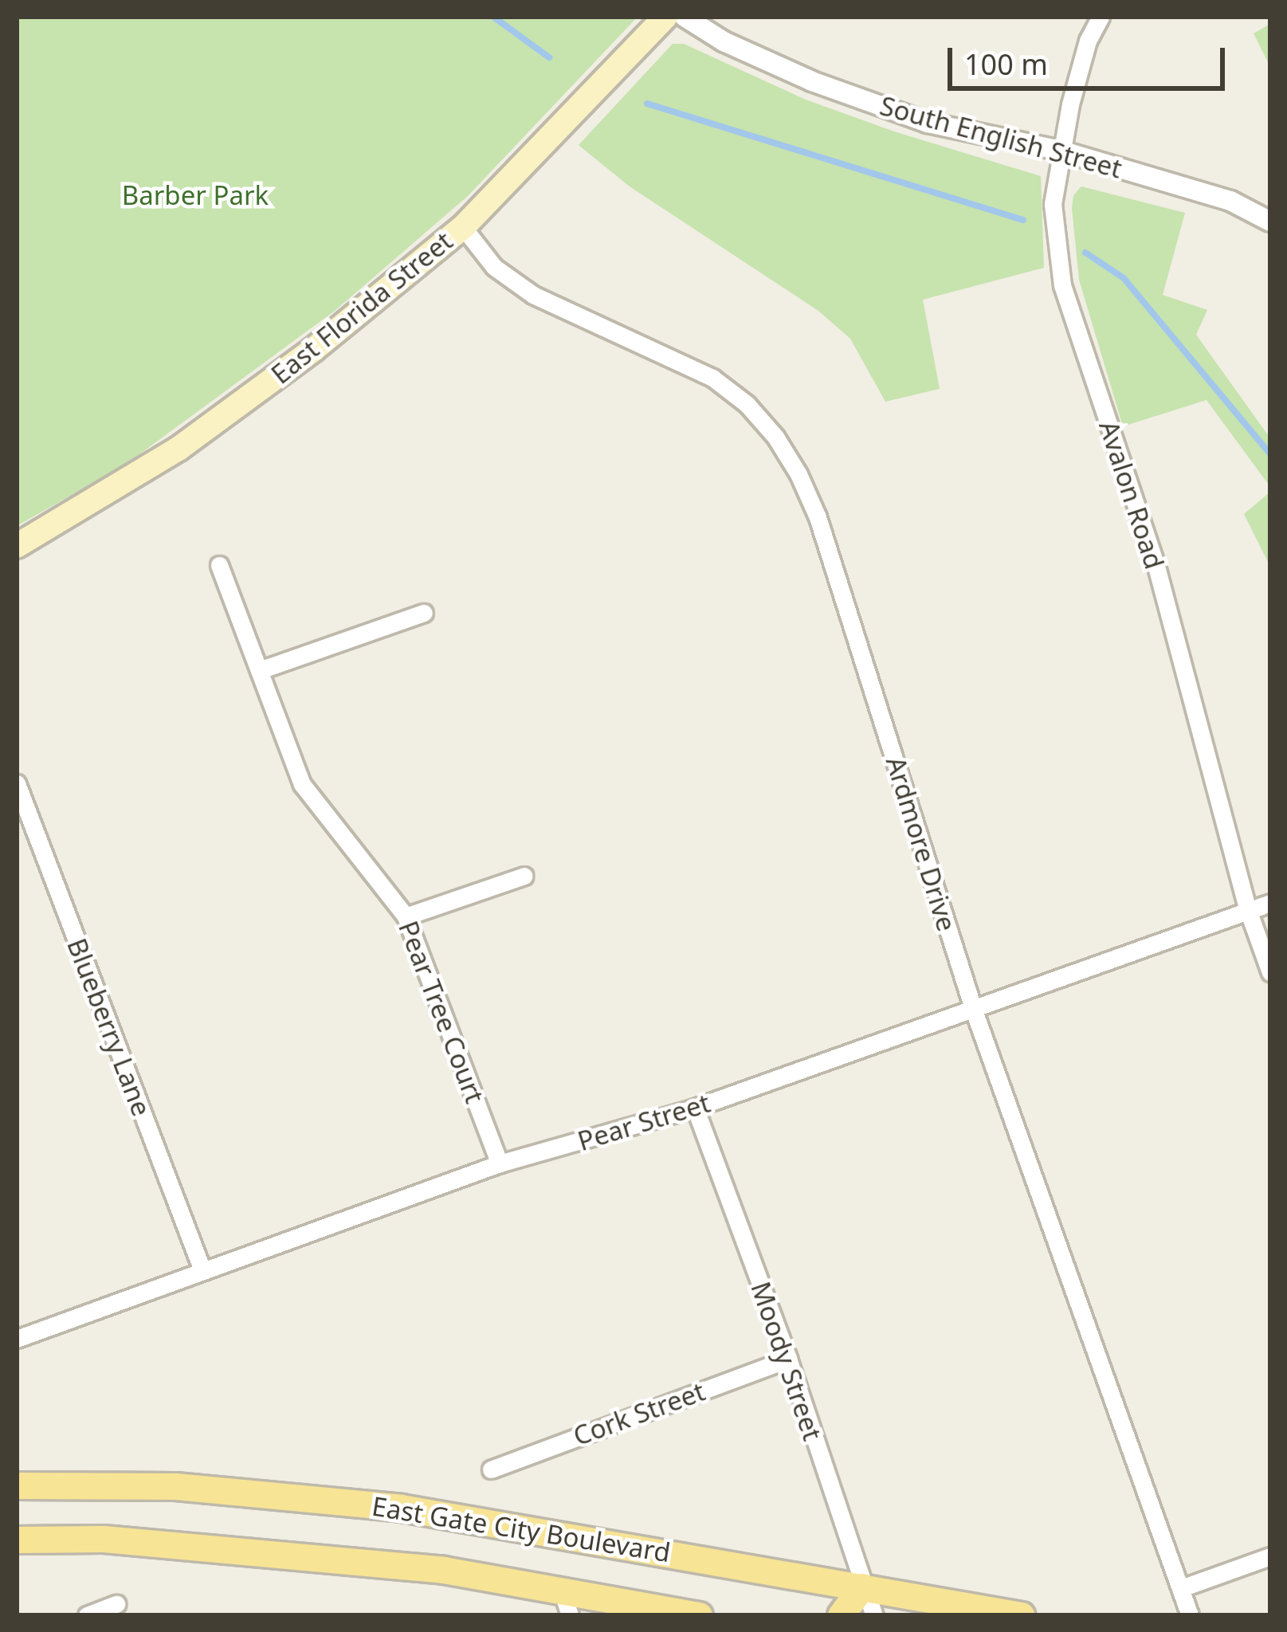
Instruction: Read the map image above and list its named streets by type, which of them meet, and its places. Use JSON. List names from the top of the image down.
{
  "streets": {
    "main road": ["East Florida Street", "East Gate City Boulevard"],
    "street": [
      "South English Street",
      "Avalon Road",
      "Ardmore Drive",
      "Pear Tree Court",
      "Blueberry Lane",
      "Pear Street",
      "Moody Street",
      "Cork Street"
    ]
  },
  "crossings": [
    ["South English Street", "Avalon Road"],
    ["East Florida Street", "Ardmore Drive"],
    ["Avalon Road", "Pear Street"],
    ["Ardmore Drive", "Pear Street"],
    ["Pear Tree Court", "Pear Street"],
    ["Blueberry Lane", "Pear Street"],
    ["Pear Street", "Moody Street"],
    ["Moody Street", "Cork Street"],
    ["Moody Street", "East Gate City Boulevard"]
  ],
  "parks": ["Barber Park"],
  "scale_bar": "100 m"
}
